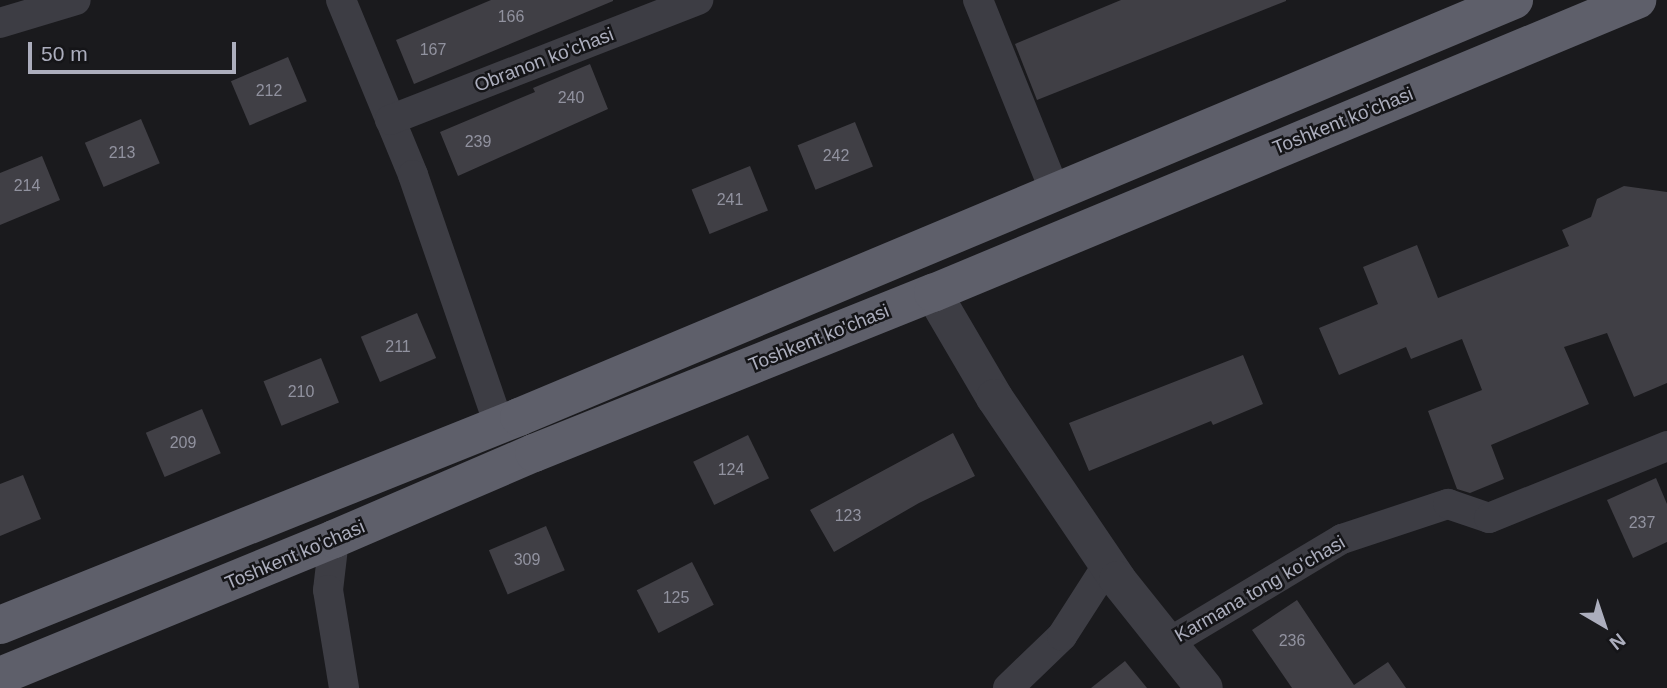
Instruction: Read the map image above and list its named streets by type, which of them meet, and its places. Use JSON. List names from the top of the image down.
{
  "streets": {
    "highway": ["Toshkent ko'chasi"],
    "street": ["Obranon ko'chasi", "Karmana tong ko'chasi"]
  },
  "house_numbers": [
    "166",
    "167",
    "212",
    "240",
    "239",
    "213",
    "242",
    "214",
    "241",
    "211",
    "210",
    "209",
    "124",
    "123",
    "237",
    "309",
    "125",
    "236"
  ],
  "scale_bar": "50 m",
  "north": "bottom right"
}
